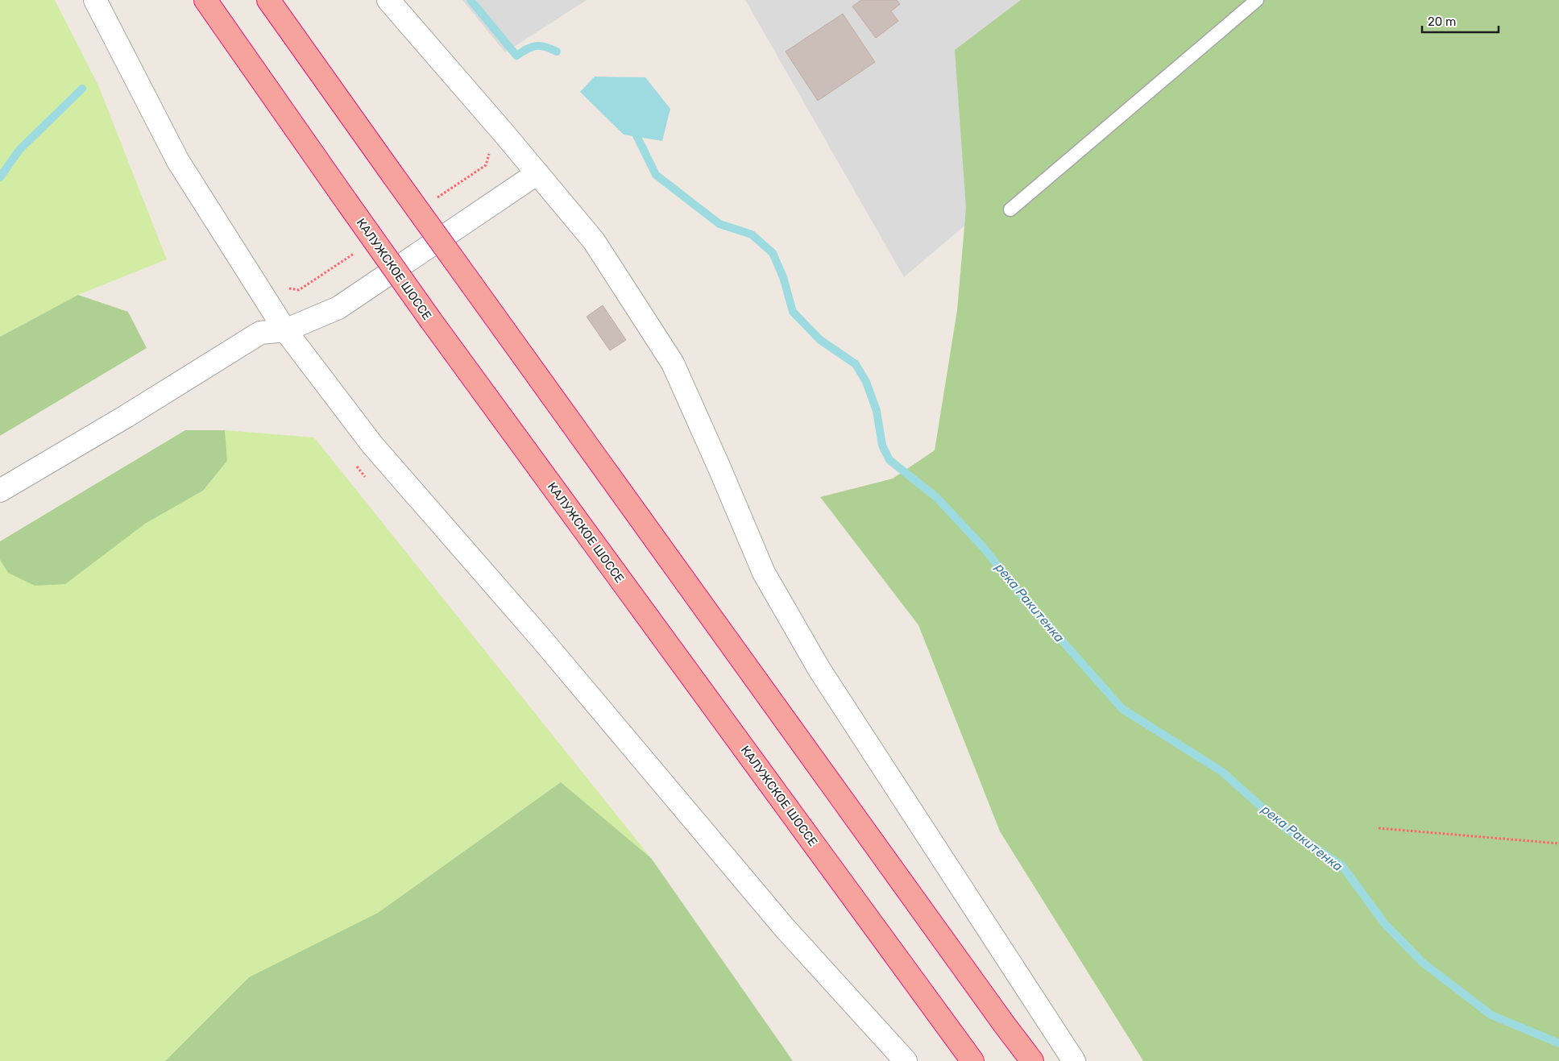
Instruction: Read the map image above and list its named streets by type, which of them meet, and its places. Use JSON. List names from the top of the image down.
{
  "streets": {
    "highway": ["КАЛУЖСКОЕ ШОССЕ"]
  },
  "water": ["река Ракитенка"],
  "scale_bar": "20 m"
}
